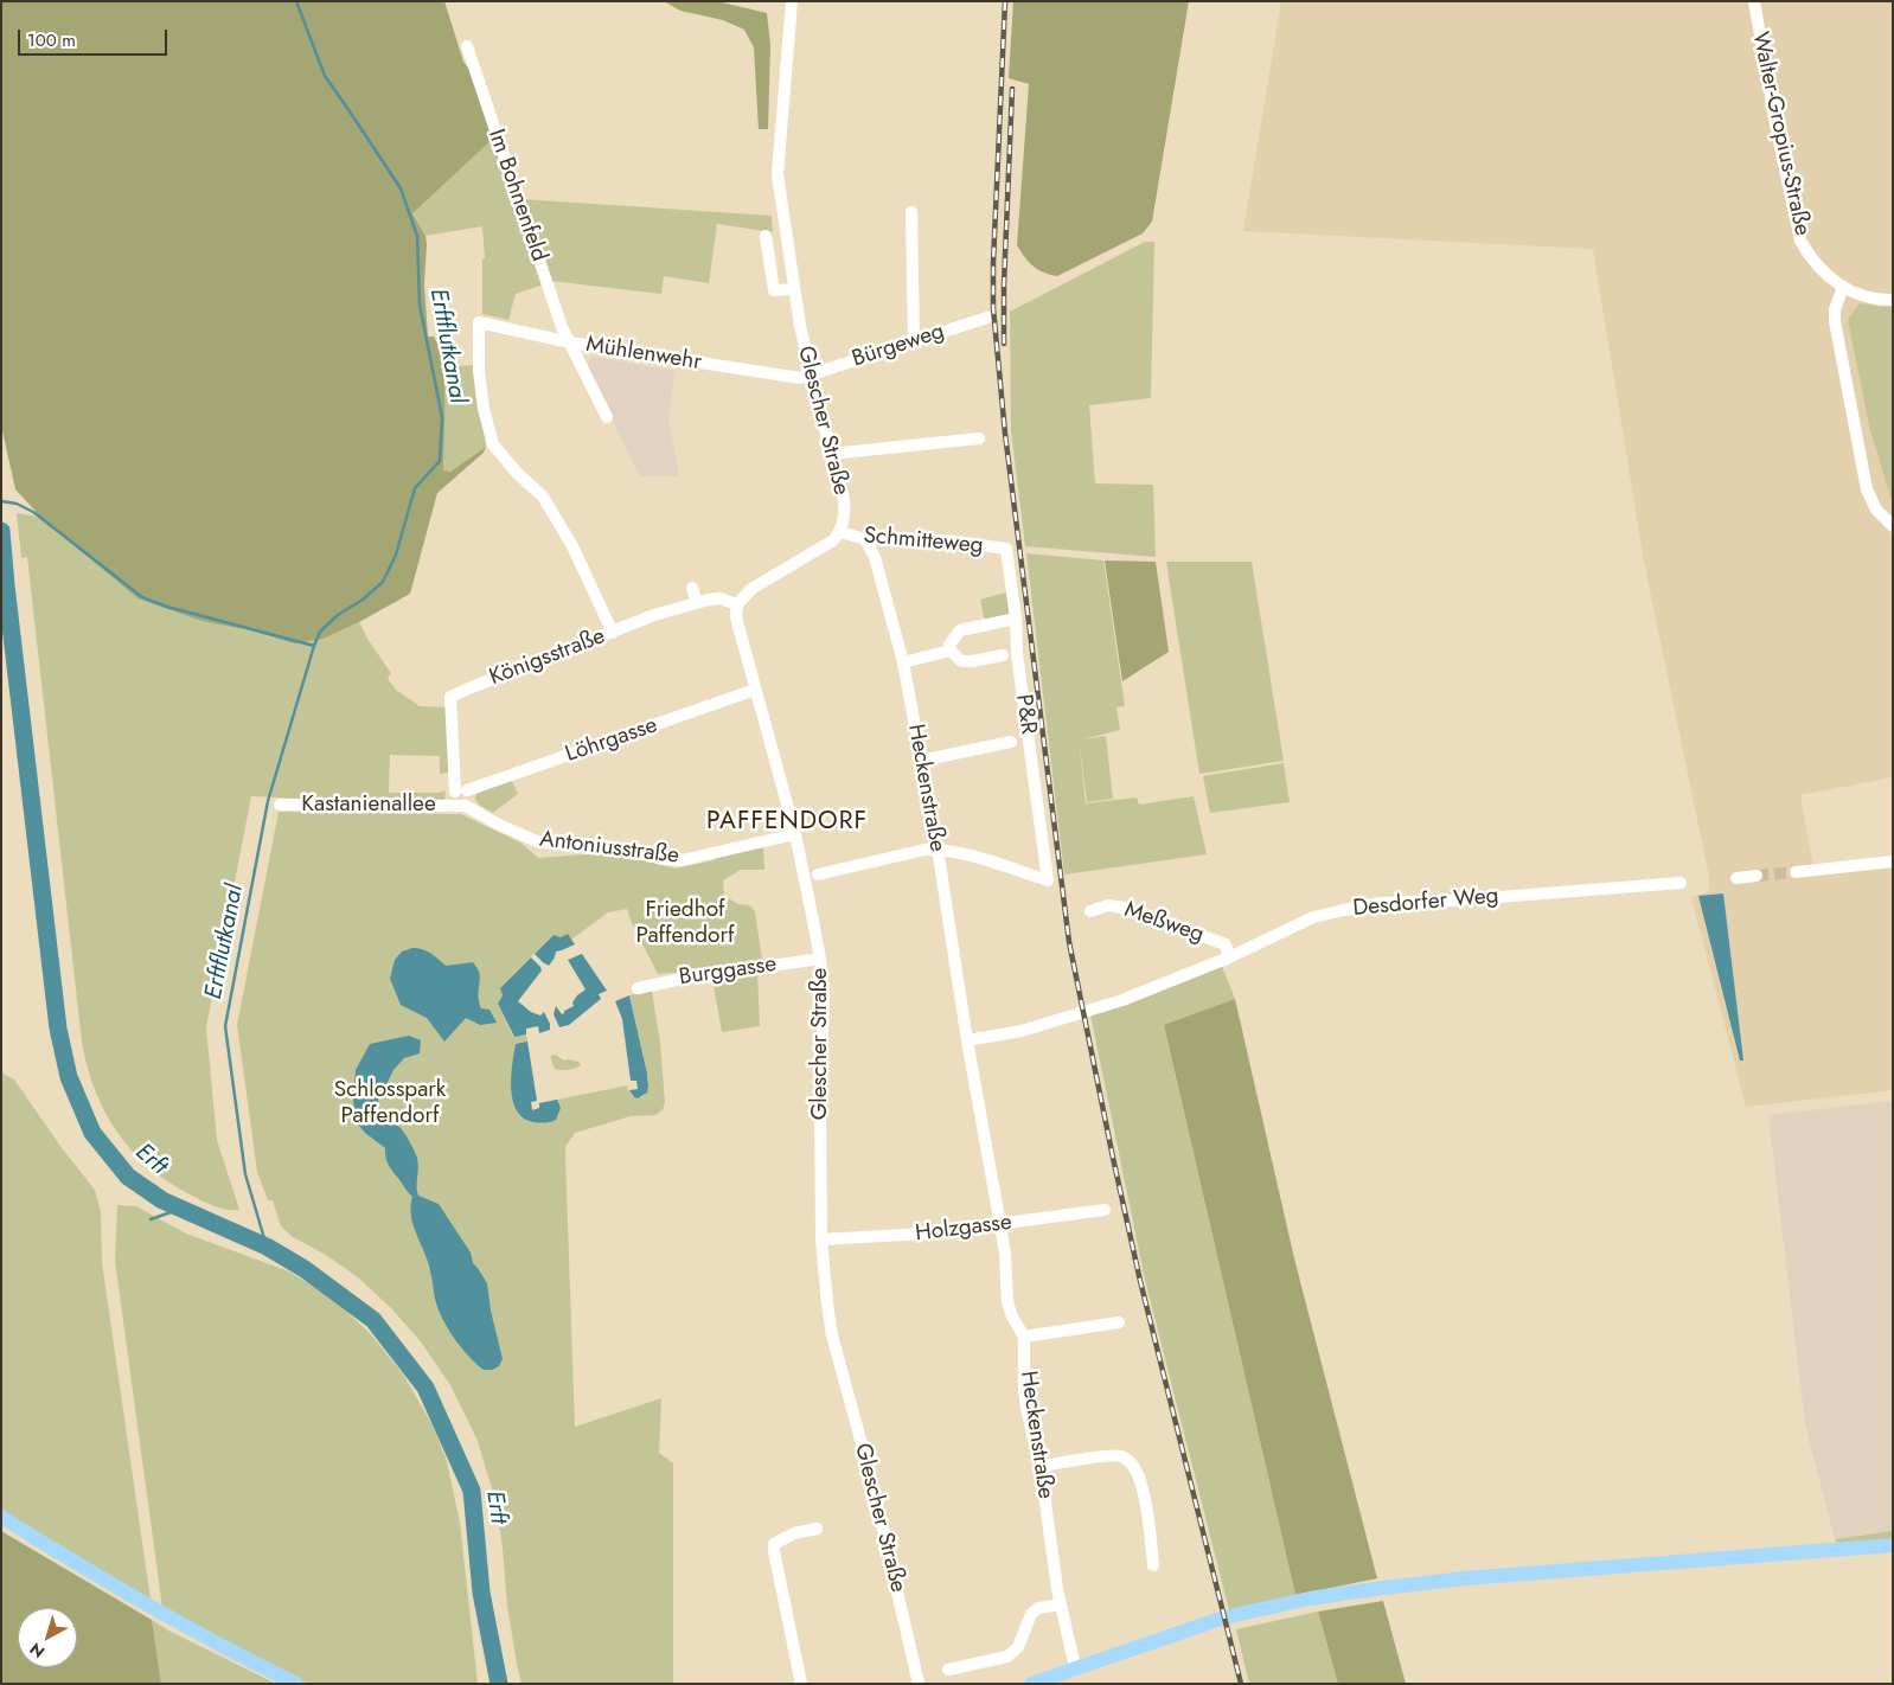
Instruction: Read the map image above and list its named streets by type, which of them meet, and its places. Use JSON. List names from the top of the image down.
{
  "streets": {
    "street": [
      "Walter-Gropius-Straße",
      "Im Bohnenfeld",
      "Bürgeweg",
      "Mühlenwehr",
      "Glescher Straße",
      "Schmitteweg",
      "Königsstraße",
      "P&R",
      "Löhrgasse",
      "Heckenstraße",
      "Kastanienallee",
      "Antoniusstraße",
      "Desdorfer Weg",
      "Meßweg",
      "Burggasse",
      "Holzgasse"
    ]
  },
  "crossings": [
    ["Im Bohnenfeld", "Mühlenwehr"],
    ["Bürgeweg", "Mühlenwehr"],
    ["Bürgeweg", "Glescher Straße"],
    ["Mühlenwehr", "Glescher Straße"],
    ["Mühlenwehr", "Königsstraße"],
    ["Glescher Straße", "Schmitteweg"],
    ["Glescher Straße", "Königsstraße"],
    ["Glescher Straße", "Löhrgasse"],
    ["Glescher Straße", "Antoniusstraße"],
    ["Glescher Straße", "Burggasse"],
    ["Glescher Straße", "Holzgasse"],
    ["Schmitteweg", "P&R"],
    ["Schmitteweg", "Heckenstraße"],
    ["Königsstraße", "Löhrgasse"],
    ["P&R", "Heckenstraße"],
    ["Heckenstraße", "Desdorfer Weg"],
    ["Heckenstraße", "Holzgasse"],
    ["Kastanienallee", "Antoniusstraße"],
    ["Desdorfer Weg", "Meßweg"]
  ],
  "districts": ["PAFFENDORF"],
  "water": ["Erftflutkanal", "Erft"],
  "parks": ["Friedhof Paffendorf", "Schlosspark Paffendorf"],
  "scale_bar": "100 m",
  "north": "bottom left"
}
